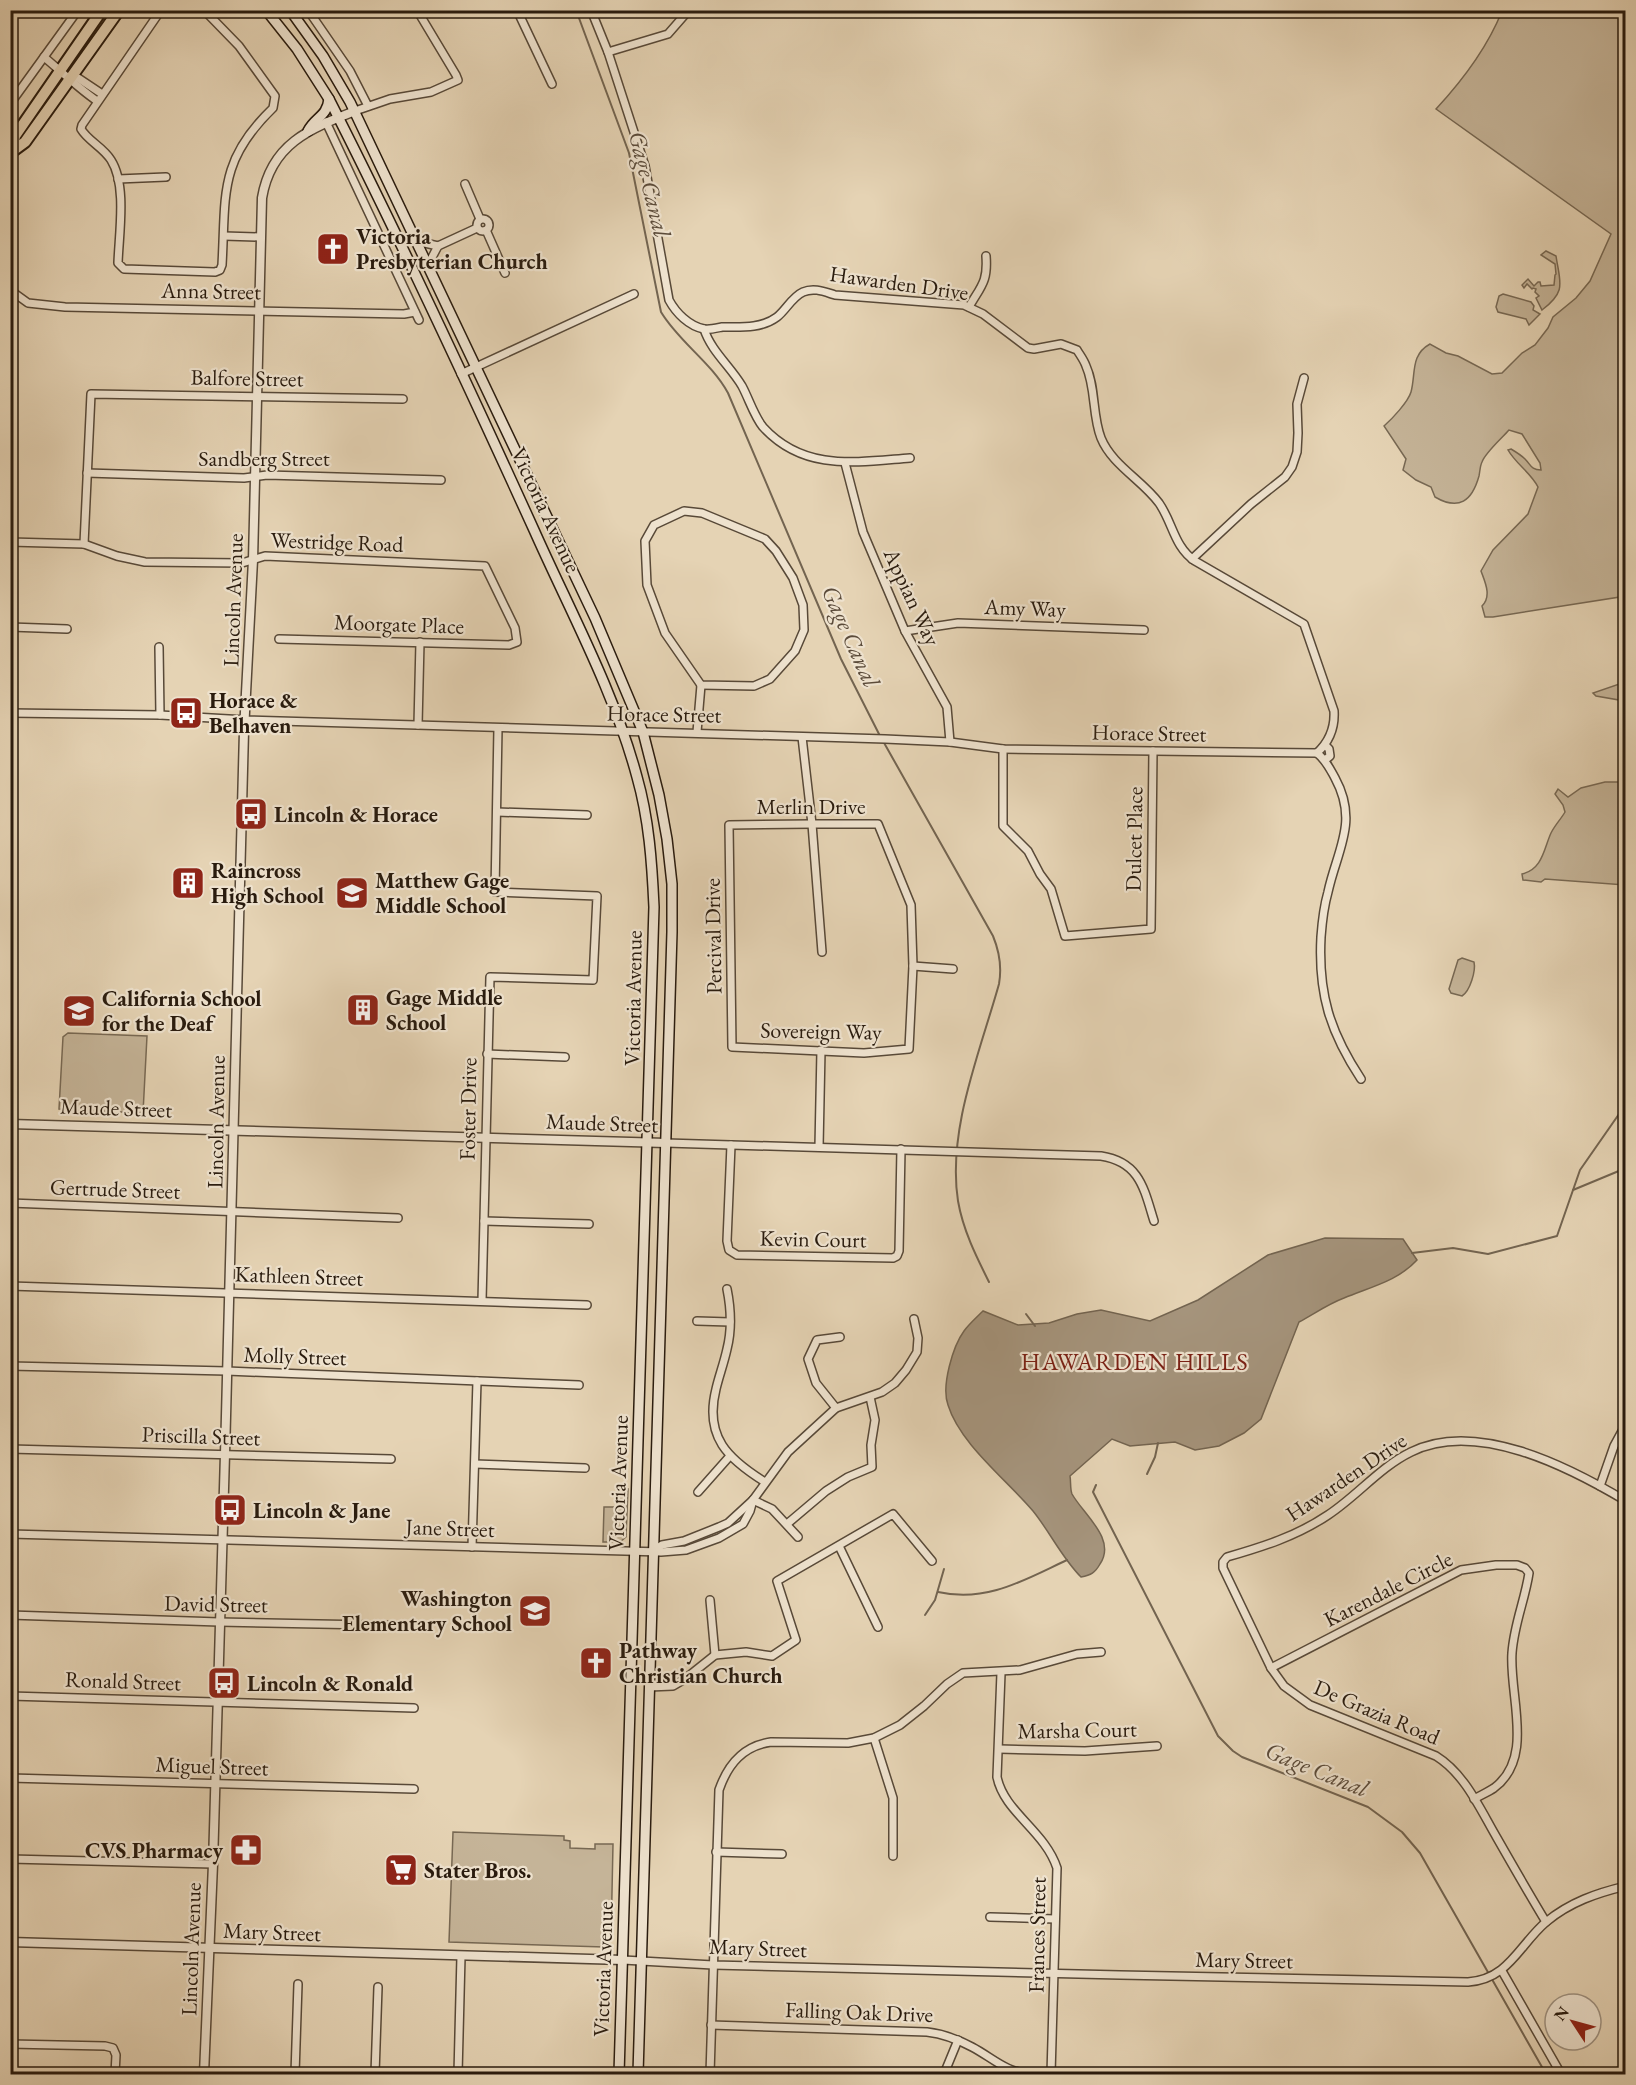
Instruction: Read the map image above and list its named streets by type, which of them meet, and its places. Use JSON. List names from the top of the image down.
{
  "streets": {
    "main road": ["Victoria Avenue"],
    "street": [
      "Hawarden Drive",
      "Anna Street",
      "Balfore Street",
      "Sandberg Street",
      "Westridge Road",
      "Appian Way",
      "Lincoln Avenue",
      "Amy Way",
      "Moorgate Place",
      "Horace Street",
      "Merlin Drive",
      "Dulcet Place",
      "Percival Drive",
      "Sovereign Way",
      "Maude Street",
      "Foster Drive",
      "Gertrude Street",
      "Kevin Court",
      "Kathleen Street",
      "Molly Street",
      "Priscilla Street",
      "Jane Street",
      "Karendale Circle",
      "David Street",
      "Ronald Street",
      "De Grazia Road",
      "Marsha Court",
      "Miguel Street",
      "Mary Street",
      "Frances Street",
      "Falling Oak Drive"
    ]
  },
  "crossings": [
    ["Hawarden Drive", "Horace Street"],
    ["Hawarden Drive", "De Grazia Road"],
    ["Anna Street", "Lincoln Avenue"],
    ["Balfore Street", "Sandberg Street"],
    ["Balfore Street", "Lincoln Avenue"],
    ["Sandberg Street", "Lincoln Avenue"],
    ["Victoria Avenue", "Lincoln Avenue"],
    ["Victoria Avenue", "Horace Street"],
    ["Victoria Avenue", "Maude Street"],
    ["Victoria Avenue", "Jane Street"],
    ["Victoria Avenue", "Mary Street"],
    ["Westridge Road", "Lincoln Avenue"],
    ["Westridge Road", "Moorgate Place"],
    ["Appian Way", "Amy Way"],
    ["Appian Way", "Horace Street"],
    ["Lincoln Avenue", "Horace Street"],
    ["Lincoln Avenue", "Maude Street"],
    ["Lincoln Avenue", "Gertrude Street"],
    ["Lincoln Avenue", "Kathleen Street"],
    ["Lincoln Avenue", "Molly Street"],
    ["Lincoln Avenue", "Priscilla Street"],
    ["Lincoln Avenue", "Jane Street"],
    ["Lincoln Avenue", "David Street"],
    ["Lincoln Avenue", "Ronald Street"],
    ["Lincoln Avenue", "Miguel Street"],
    ["Lincoln Avenue", "Mary Street"],
    ["Horace Street", "Dulcet Place"],
    ["Horace Street", "Foster Drive"],
    ["Merlin Drive", "Percival Drive"],
    ["Merlin Drive", "Sovereign Way"],
    ["Percival Drive", "Sovereign Way"],
    ["Maude Street", "Foster Drive"],
    ["Maude Street", "Kevin Court"],
    ["Foster Drive", "Kathleen Street"],
    ["Karendale Circle", "De Grazia Road"],
    ["Marsha Court", "Frances Street"],
    ["Mary Street", "Frances Street"]
  ],
  "districts": ["HAWARDEN HILLS"],
  "water": ["Gage Canal"],
  "places": {
    "church": ["Victoria Presbyterian Church", "Pathway Christian Church"],
    "bus stop": [
      "Horace & Belhaven",
      "Lincoln & Horace",
      "Lincoln & Jane",
      "Lincoln & Ronald"
    ],
    "building": ["Raincross High School", "Gage Middle School"],
    "school or university": ["Matthew Gage Middle School", "California School for the Deaf", "Washington Elementary School"],
    "pharmacy": ["CVS Pharmacy"],
    "supermarket": ["Stater Bros."]
  },
  "north": "top left"
}
